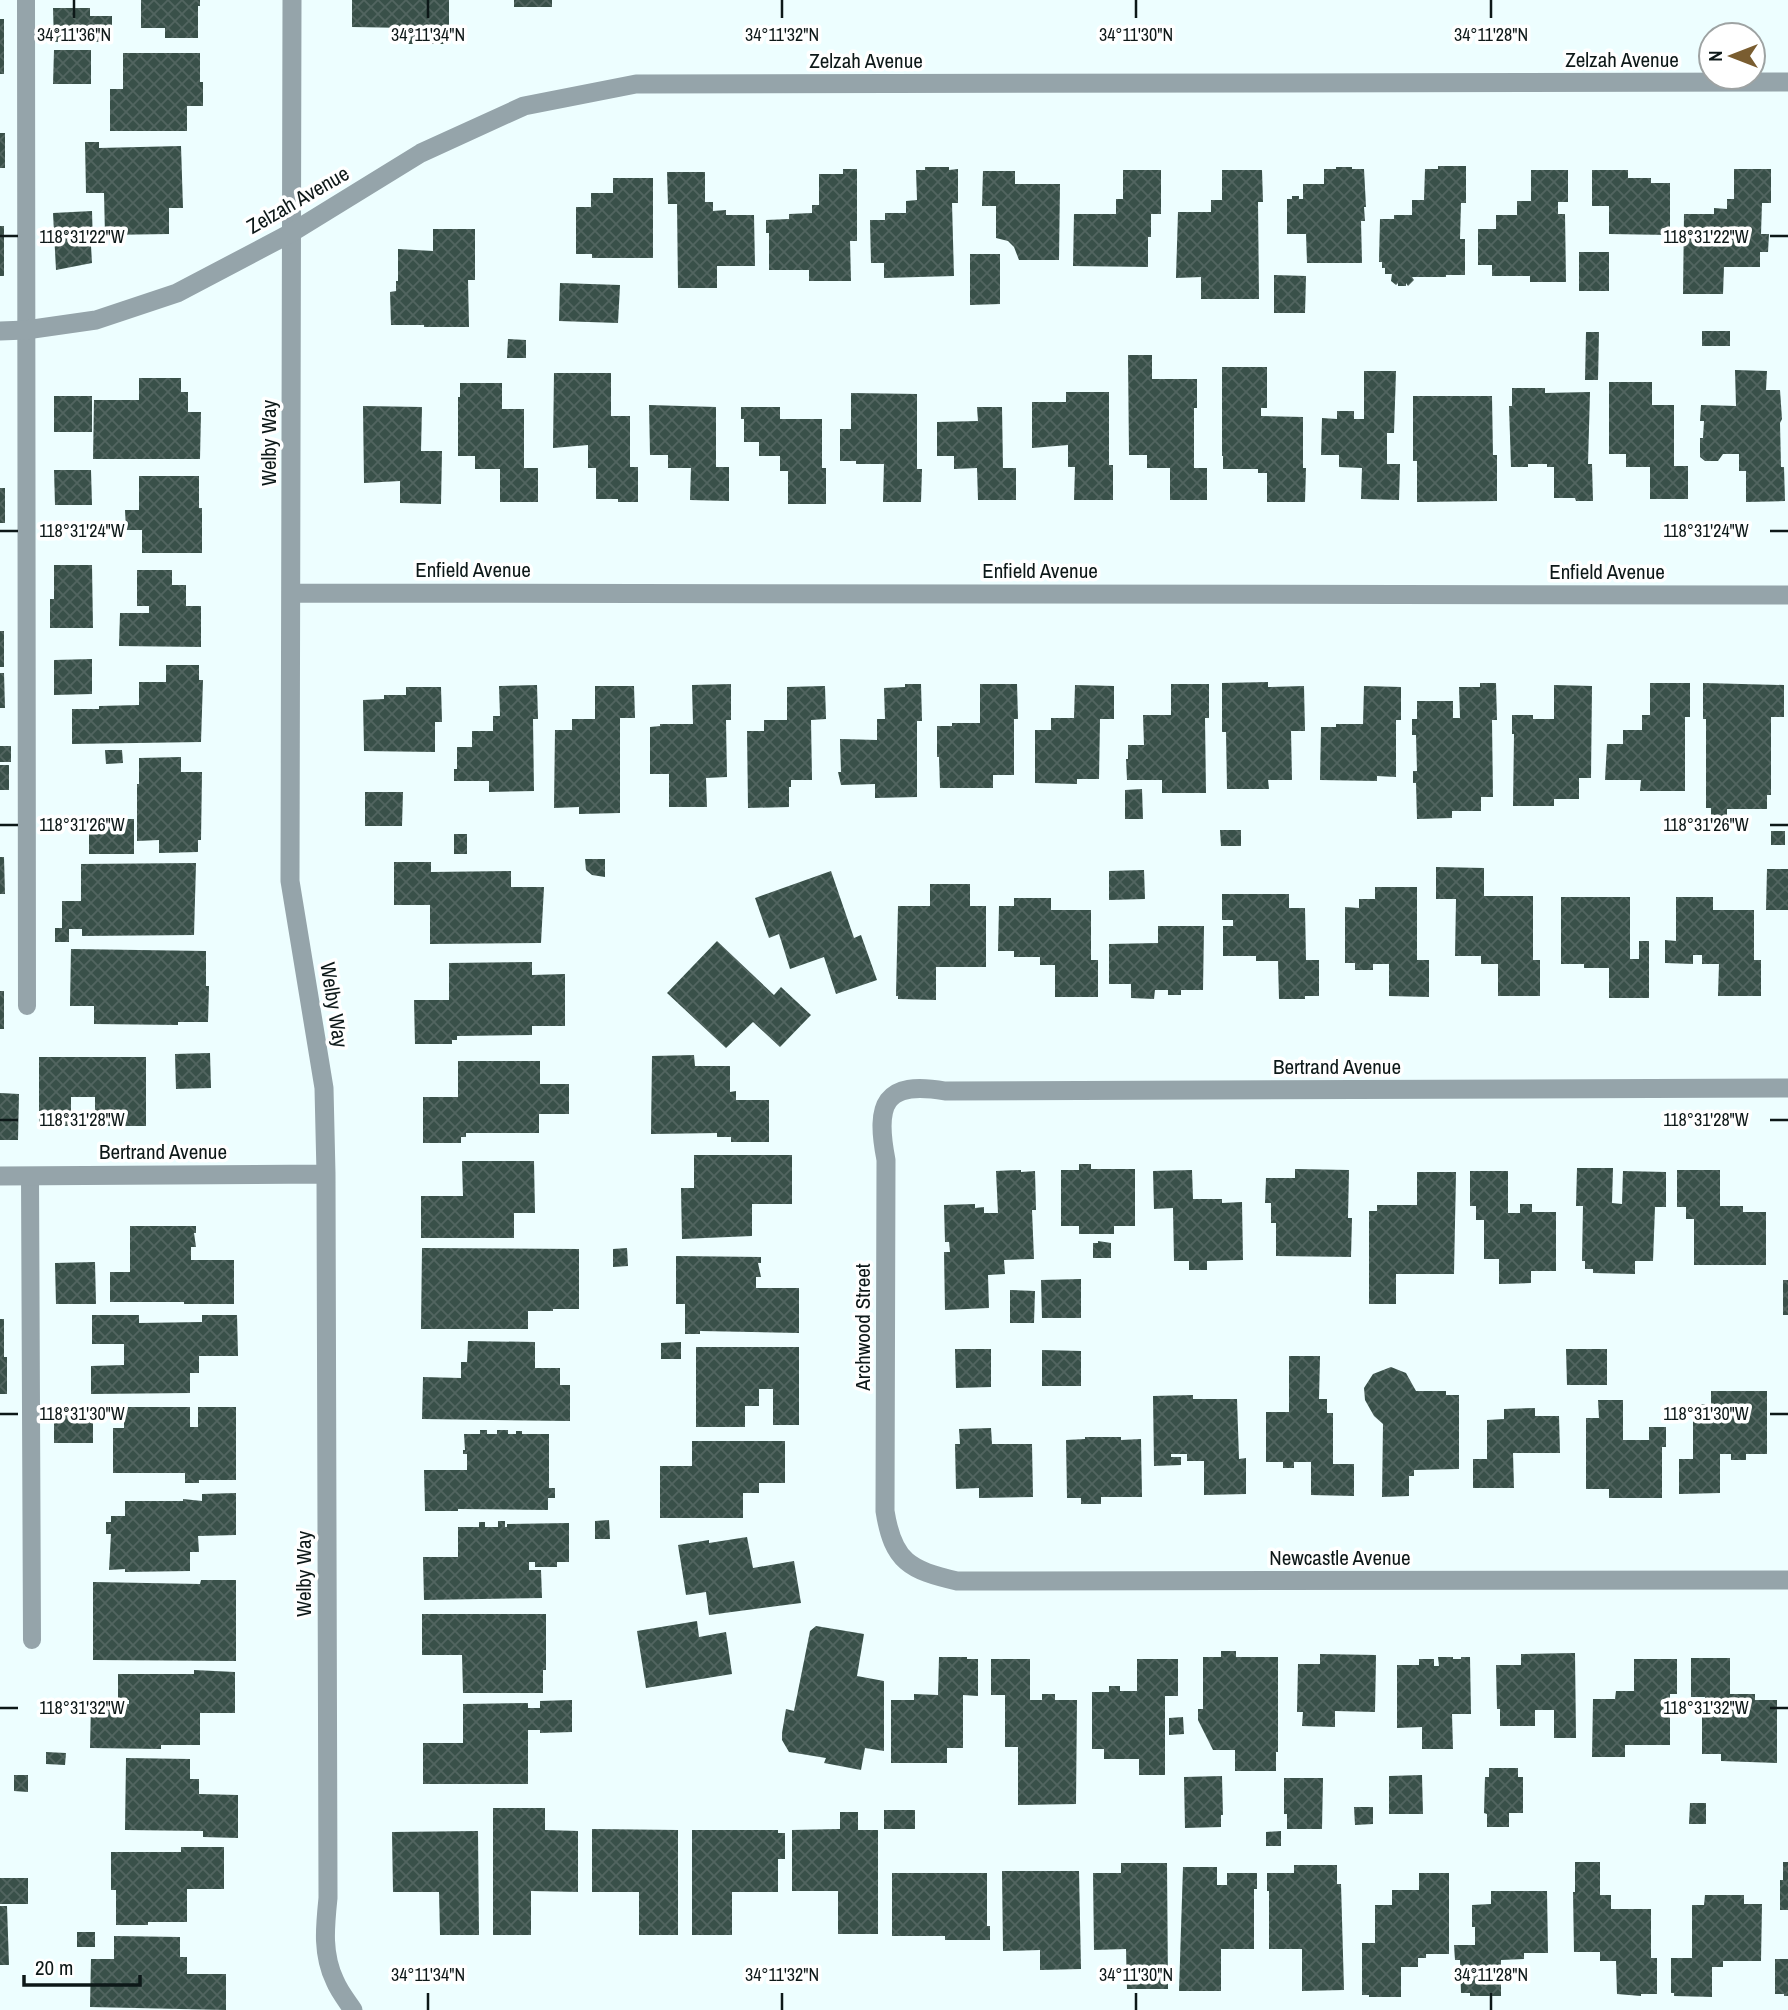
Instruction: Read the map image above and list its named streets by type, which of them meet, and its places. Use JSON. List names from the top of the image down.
{
  "streets": {
    "street": [
      "Zelzah Avenue",
      "Welby Way",
      "Enfield Avenue",
      "Bertrand Avenue",
      "Archwood Street",
      "Newcastle Avenue"
    ]
  },
  "crossings": [
    ["Zelzah Avenue", "Welby Way"],
    ["Welby Way", "Enfield Avenue"],
    ["Welby Way", "Bertrand Avenue"],
    ["Bertrand Avenue", "Archwood Street"],
    ["Archwood Street", "Newcastle Avenue"]
  ],
  "scale_bar": "20 m",
  "north": "left",
  "coordinates": [
    "34°11'36\"N",
    "34°11'34\"N",
    "34°11'32\"N",
    "34°11'30\"N",
    "34°11'28\"N",
    "118°31'22\"W",
    "118°31'24\"W",
    "118°31'26\"W",
    "118°31'28\"W",
    "118°31'30\"W",
    "118°31'32\"W"
  ]
}
